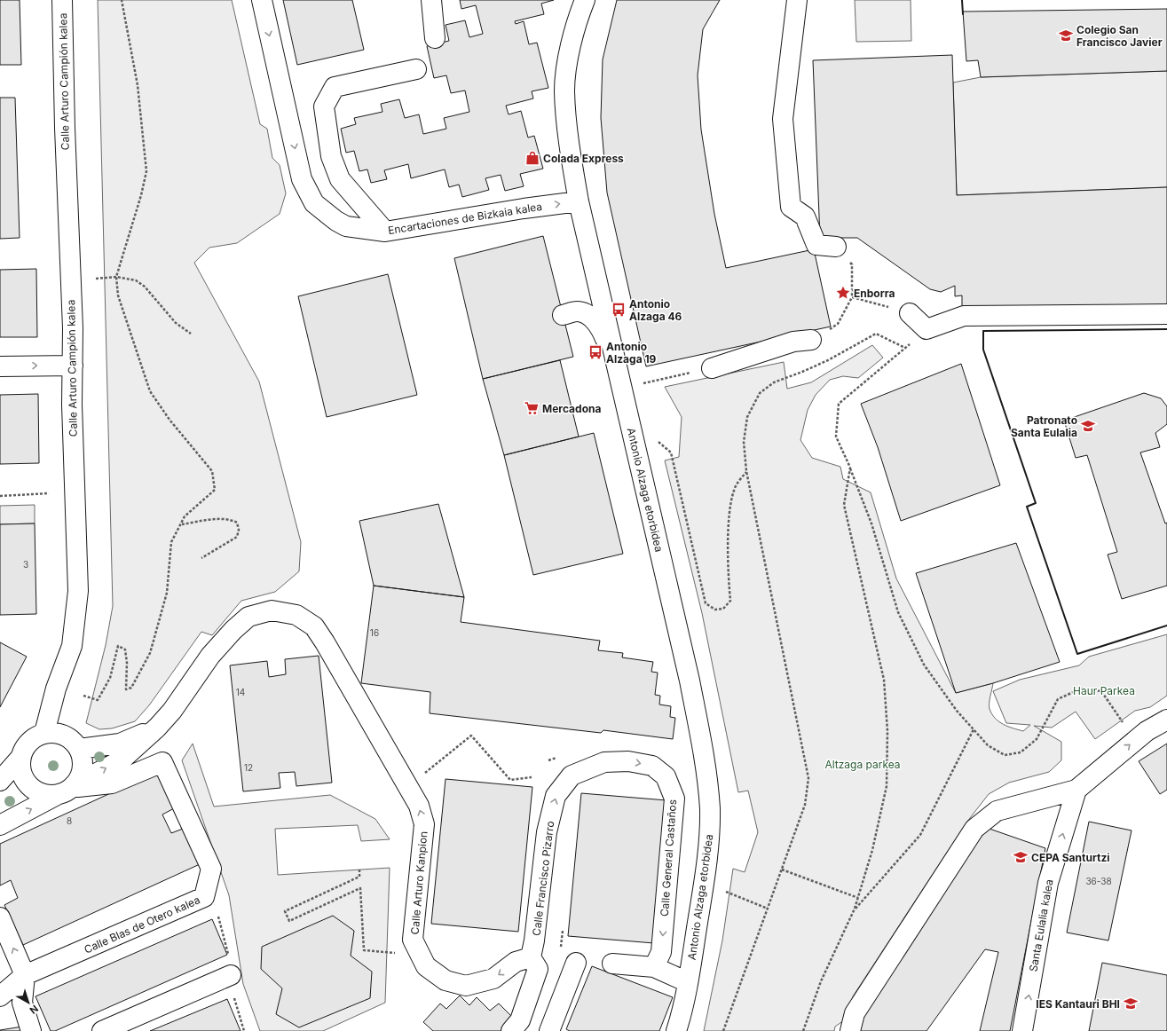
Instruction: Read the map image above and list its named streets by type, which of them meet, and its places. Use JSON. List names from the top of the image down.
{
  "streets": {
    "street": [
      "Calle Arturo Campión kalea",
      "Encartaciones de Bizkaia kalea",
      "Antonio Alzaga etorbidea",
      "Calle General Castaños",
      "Calle Francisco Pizarro",
      "Calle Arturo Kanpion",
      "Calle Blas de Otero kalea",
      "Santa Eulalia kalea"
    ]
  },
  "crossings": [
    ["Calle Arturo Campión kalea", "Calle Blas de Otero kalea"],
    ["Encartaciones de Bizkaia kalea", "Antonio Alzaga etorbidea"],
    ["Calle General Castaños", "Calle Francisco Pizarro"],
    ["Calle Francisco Pizarro", "Calle Arturo Kanpion"]
  ],
  "one_way": ["Calle General Castaños", "Calle Francisco Pizarro", "Santa Eulalia kalea"],
  "parks": ["Haur Parkea", "Altzaga parkea"],
  "places": {
    "school or university": [
      "Colegio San Francisco Javier",
      "Patronato Santa Eulalia",
      "CEPA Santurtzi",
      "IES Kantauri BHI"
    ],
    "shop": ["Colada Express"],
    "place": ["Enborra"],
    "bus stop": ["Antonio Alzaga 46", "Antonio Alzaga 19"],
    "supermarket": ["Mercadona"]
  },
  "house_numbers": [
    "3",
    "16",
    "14",
    "12",
    "8",
    "36-38"
  ],
  "north": "bottom right"
}
